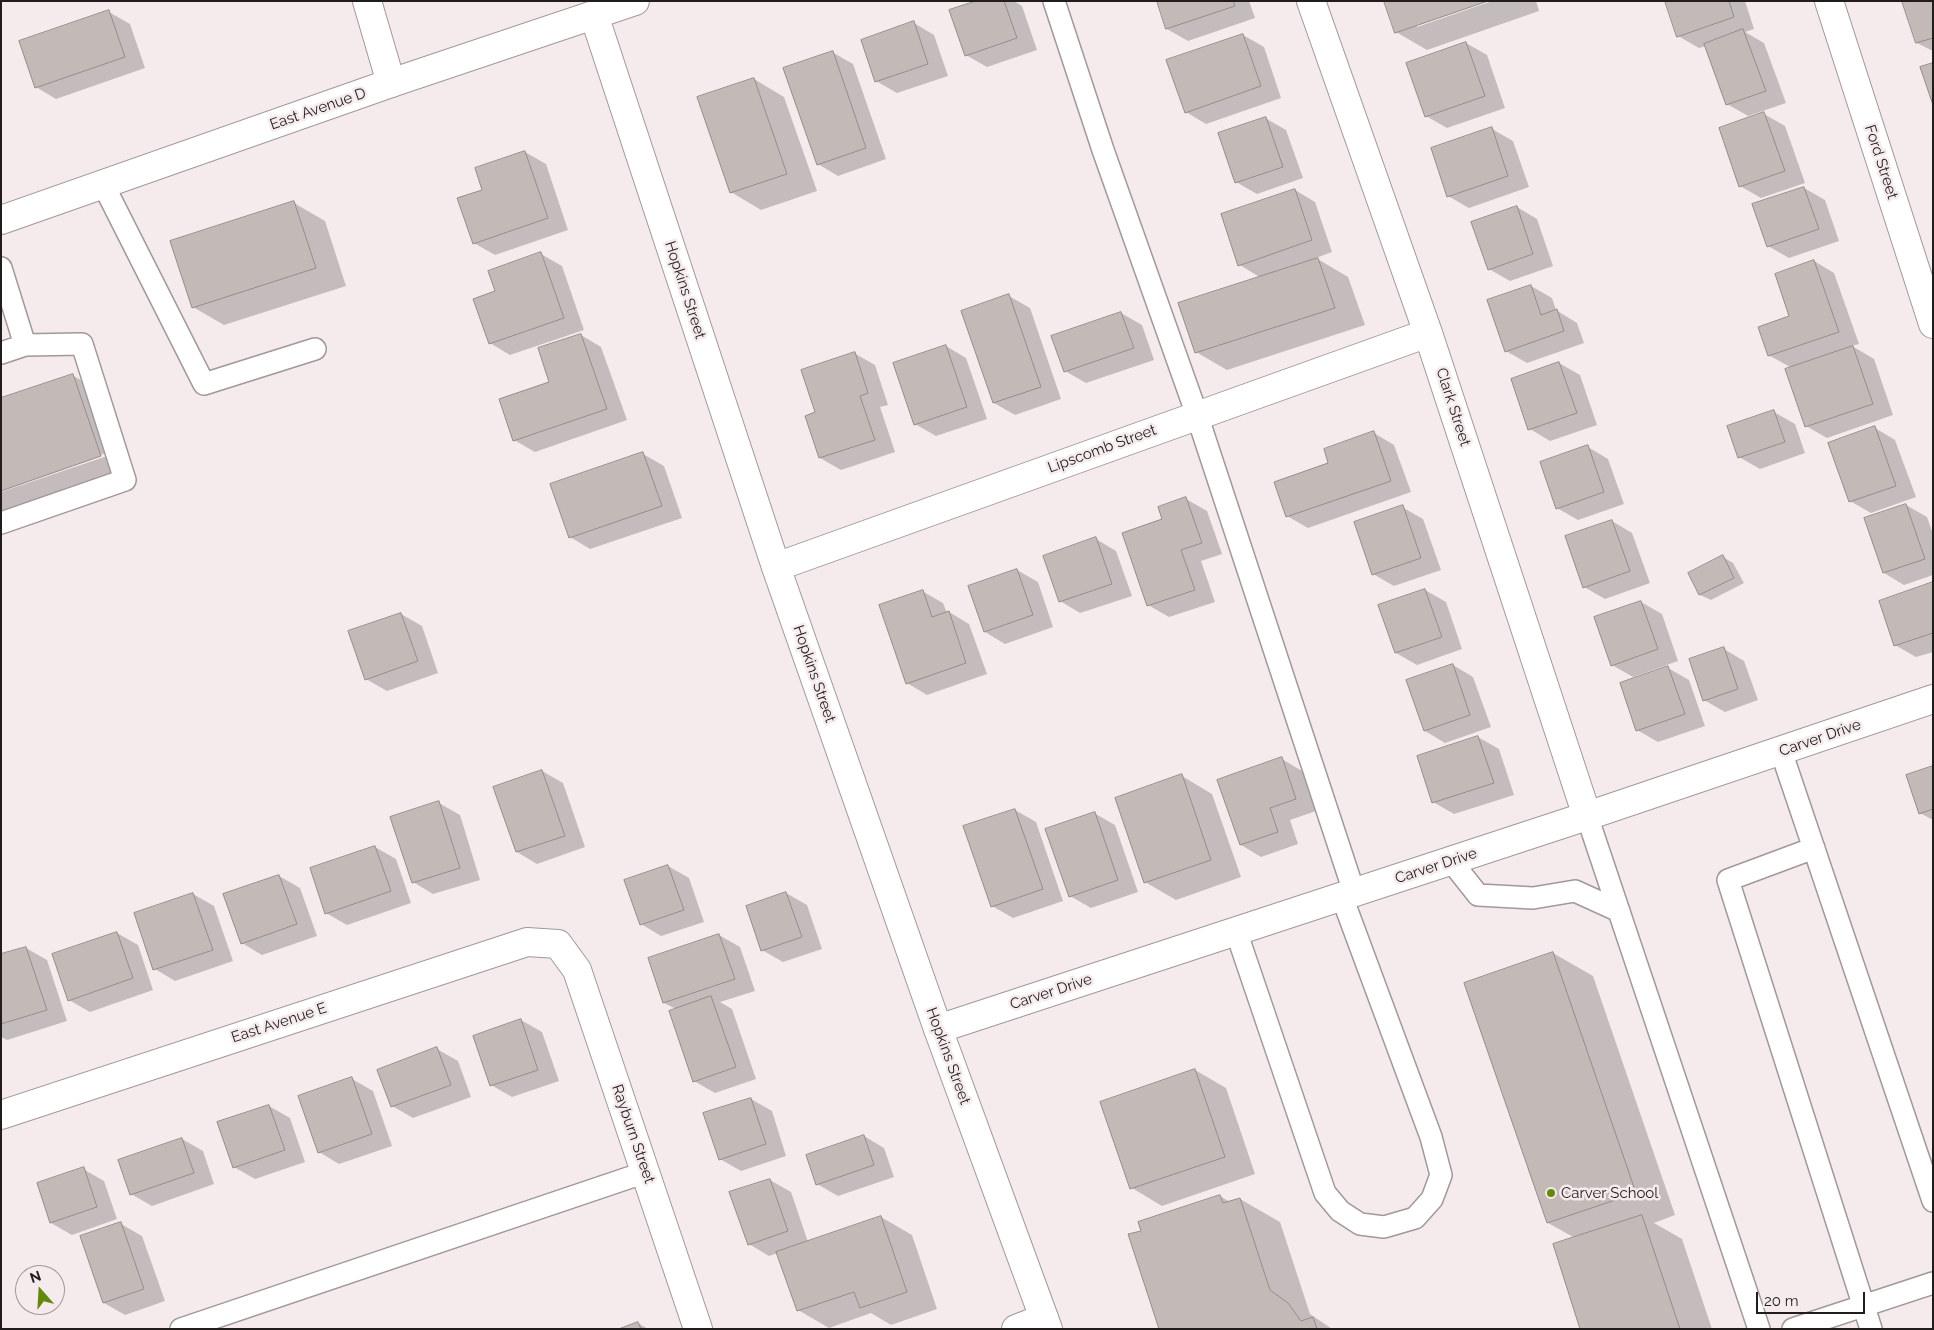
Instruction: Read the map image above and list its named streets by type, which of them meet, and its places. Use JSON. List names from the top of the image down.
{
  "streets": {
    "street": [
      "East Avenue D",
      "Ford Street",
      "Hopkins Street",
      "Clark Street",
      "Lipscomb Street",
      "Carver Drive",
      "East Avenue E",
      "Rayburn Street"
    ]
  },
  "crossings": [
    ["East Avenue D", "Hopkins Street"],
    ["Hopkins Street", "Lipscomb Street"],
    ["Hopkins Street", "Carver Drive"],
    ["Clark Street", "Lipscomb Street"],
    ["Clark Street", "Carver Drive"],
    ["East Avenue E", "Rayburn Street"]
  ],
  "places": ["Carver School"],
  "scale_bar": "20 m",
  "north": "top"
}
